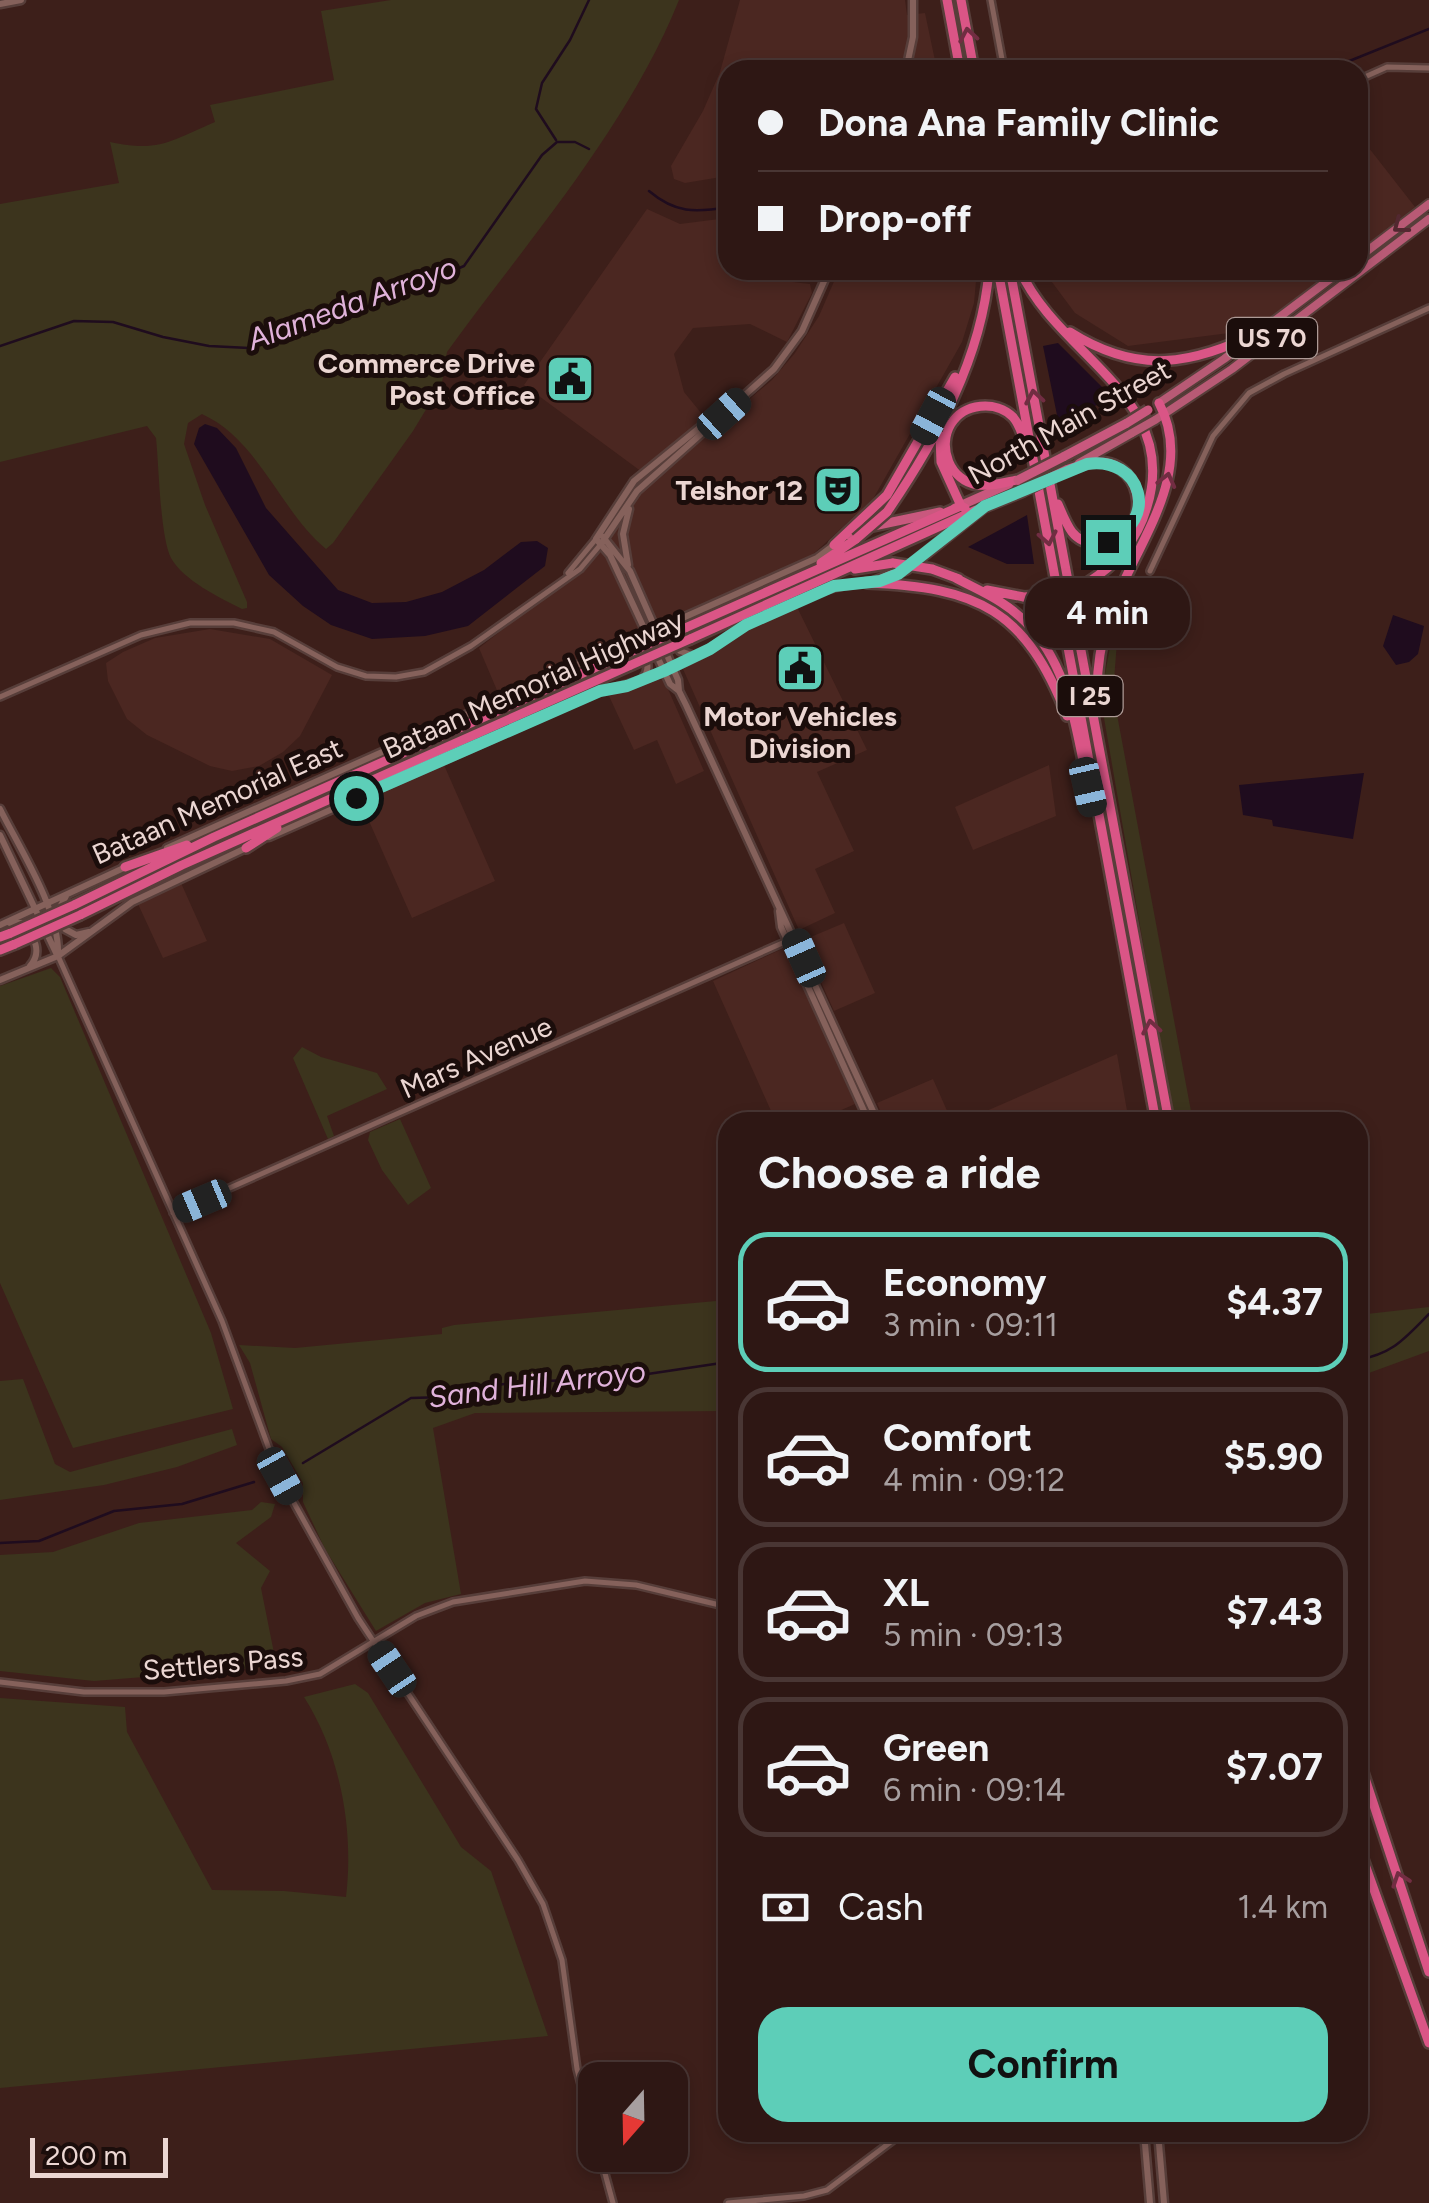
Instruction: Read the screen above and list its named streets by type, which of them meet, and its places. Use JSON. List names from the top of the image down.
{
  "streets": {
    "highway": [
      "US 70",
      "North Main Street",
      "Bataan Memorial Highway",
      "I 25"
    ],
    "main road": ["Bataan Memorial East"],
    "street": ["Mars Avenue", "Settlers Pass"]
  },
  "crossings": [
    ["North Main Street", "Bataan Memorial Highway"],
    ["North Main Street", "Bataan Memorial East"],
    ["Bataan Memorial Highway", "Bataan Memorial East"]
  ],
  "water": ["Alameda Arroyo", "Sand Hill Arroyo"],
  "places": {
    "public building": ["Commerce Drive Post Office", "Motor Vehicles Division"],
    "theatre": ["Telshor 12"]
  },
  "scale_bar": "200 m",
  "north": "bottom",
  "page": {
    "banner": ["Dona Ana Family Clinic", "Drop-off"],
    "bubble": "4 min",
    "heading": "Choose a ride",
    "list": [
      {
        "name": "Economy",
        "note": "3 min · 09:11",
        "value": "$4.37"
      },
      {
        "name": "Comfort",
        "note": "4 min · 09:12",
        "value": "$5.90"
      },
      {
        "name": "XL",
        "note": "5 min · 09:13",
        "value": "$7.43"
      },
      {
        "name": "Green",
        "note": "6 min · 09:14",
        "value": "$7.07"
      }
    ],
    "pay": ["Cash", "1.4 km"],
    "buttons": "Confirm",
    "scale": "200 m"
  }
}
